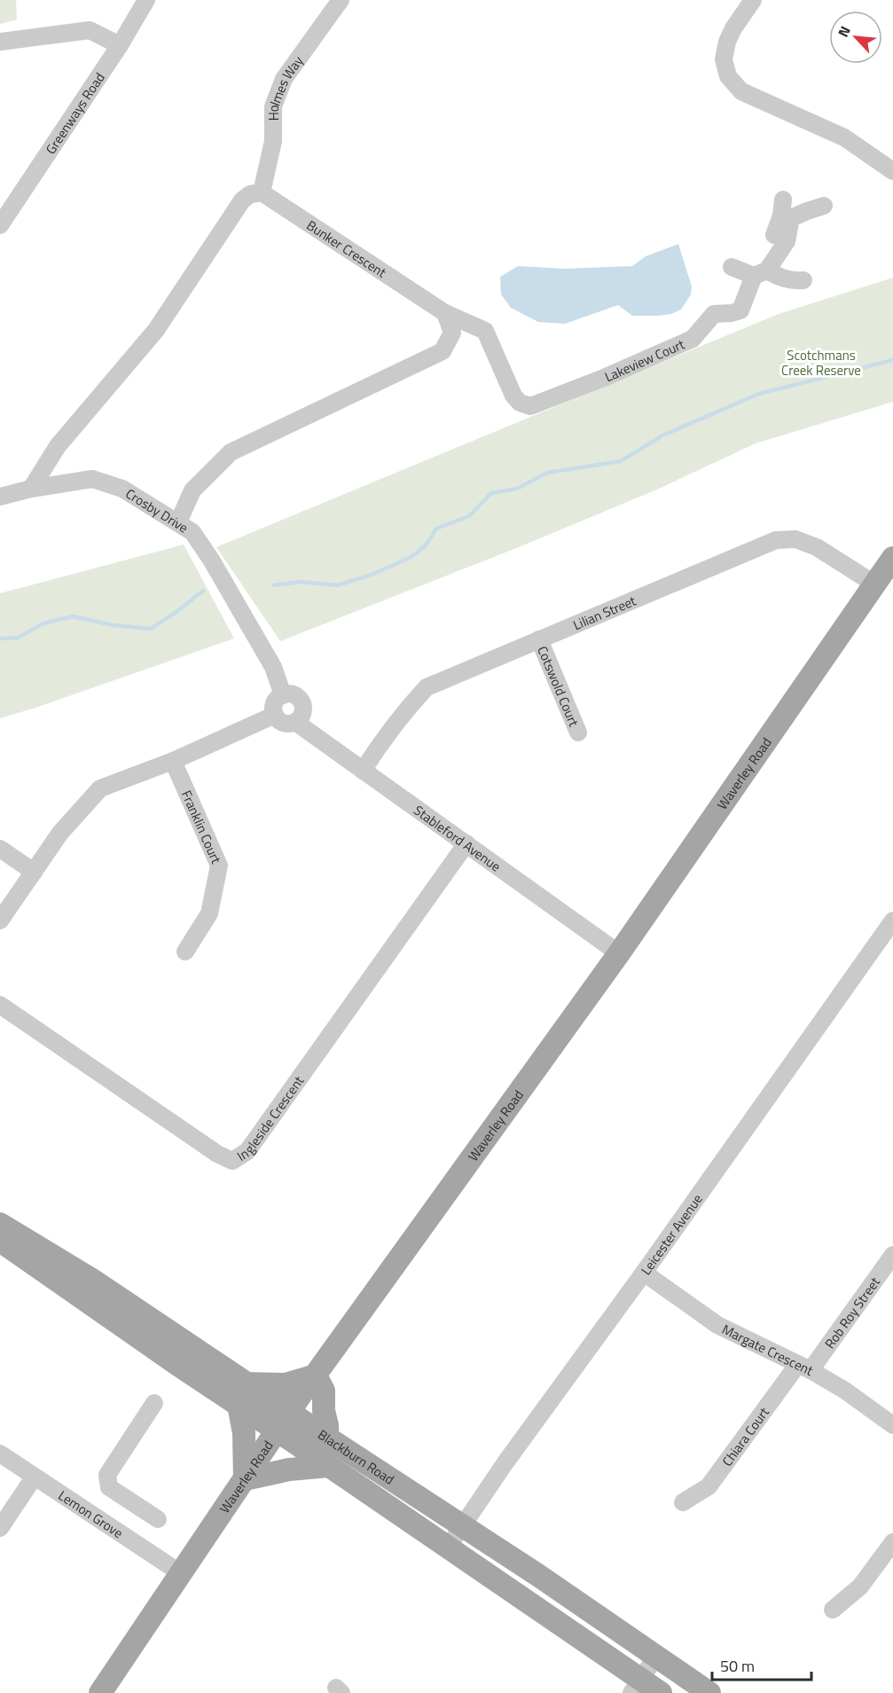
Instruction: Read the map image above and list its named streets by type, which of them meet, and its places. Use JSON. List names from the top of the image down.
{
  "streets": {
    "main road": ["Waverley Road", "Blackburn Road"],
    "street": [
      "Holmes Way",
      "Greenways Road",
      "Bunker Crescent",
      "Lakeview Court",
      "Crosby Drive",
      "Lilian Street",
      "Cotswold Court",
      "Franklin Court",
      "Stableford Avenue",
      "Ingleside Crescent",
      "Leicester Avenue",
      "Rob Roy Street",
      "Margate Crescent",
      "Chiara Court",
      "Lemon Grove"
    ]
  },
  "crossings": [
    ["Holmes Way", "Bunker Crescent"],
    ["Bunker Crescent", "Lakeview Court"],
    ["Crosby Drive", "Stableford Avenue"],
    ["Lilian Street", "Cotswold Court"],
    ["Lilian Street", "Waverley Road"],
    ["Lilian Street", "Stableford Avenue"],
    ["Waverley Road", "Stableford Avenue"],
    ["Waverley Road", "Blackburn Road"],
    ["Waverley Road", "Lemon Grove"],
    ["Stableford Avenue", "Ingleside Crescent"],
    ["Leicester Avenue", "Margate Crescent"],
    ["Leicester Avenue", "Blackburn Road"],
    ["Rob Roy Street", "Margate Crescent"],
    ["Rob Roy Street", "Chiara Court"],
    ["Margate Crescent", "Chiara Court"]
  ],
  "parks": ["Scotchmans Creek Reserve"],
  "scale_bar": "50 m",
  "north": "top left"
}
